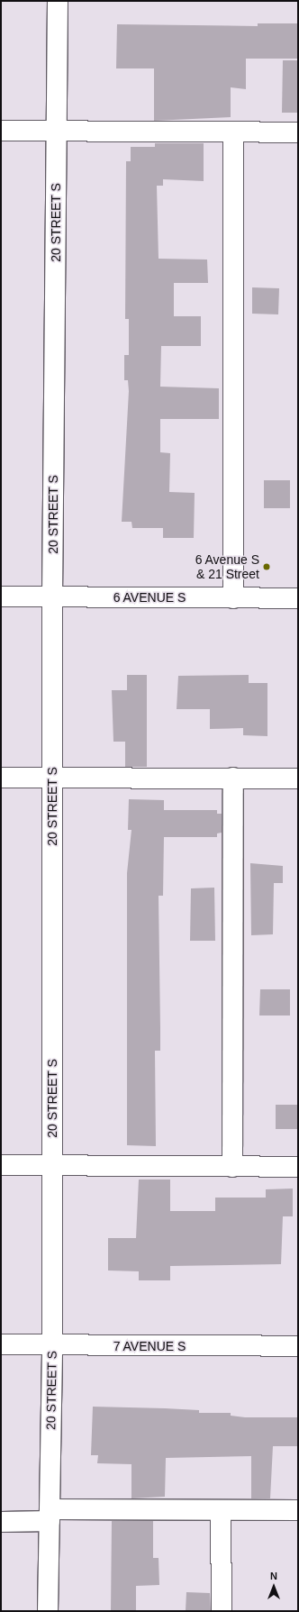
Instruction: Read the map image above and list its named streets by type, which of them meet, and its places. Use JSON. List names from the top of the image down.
{
  "streets": {
    "street": ["20 STREET S", "6 AVENUE S", "7 AVENUE S"]
  },
  "crossings": [
    ["20 STREET S", "6 AVENUE S"],
    ["20 STREET S", "7 AVENUE S"]
  ],
  "places": ["6 Avenue S & 21 Street"],
  "north": "top"
}
